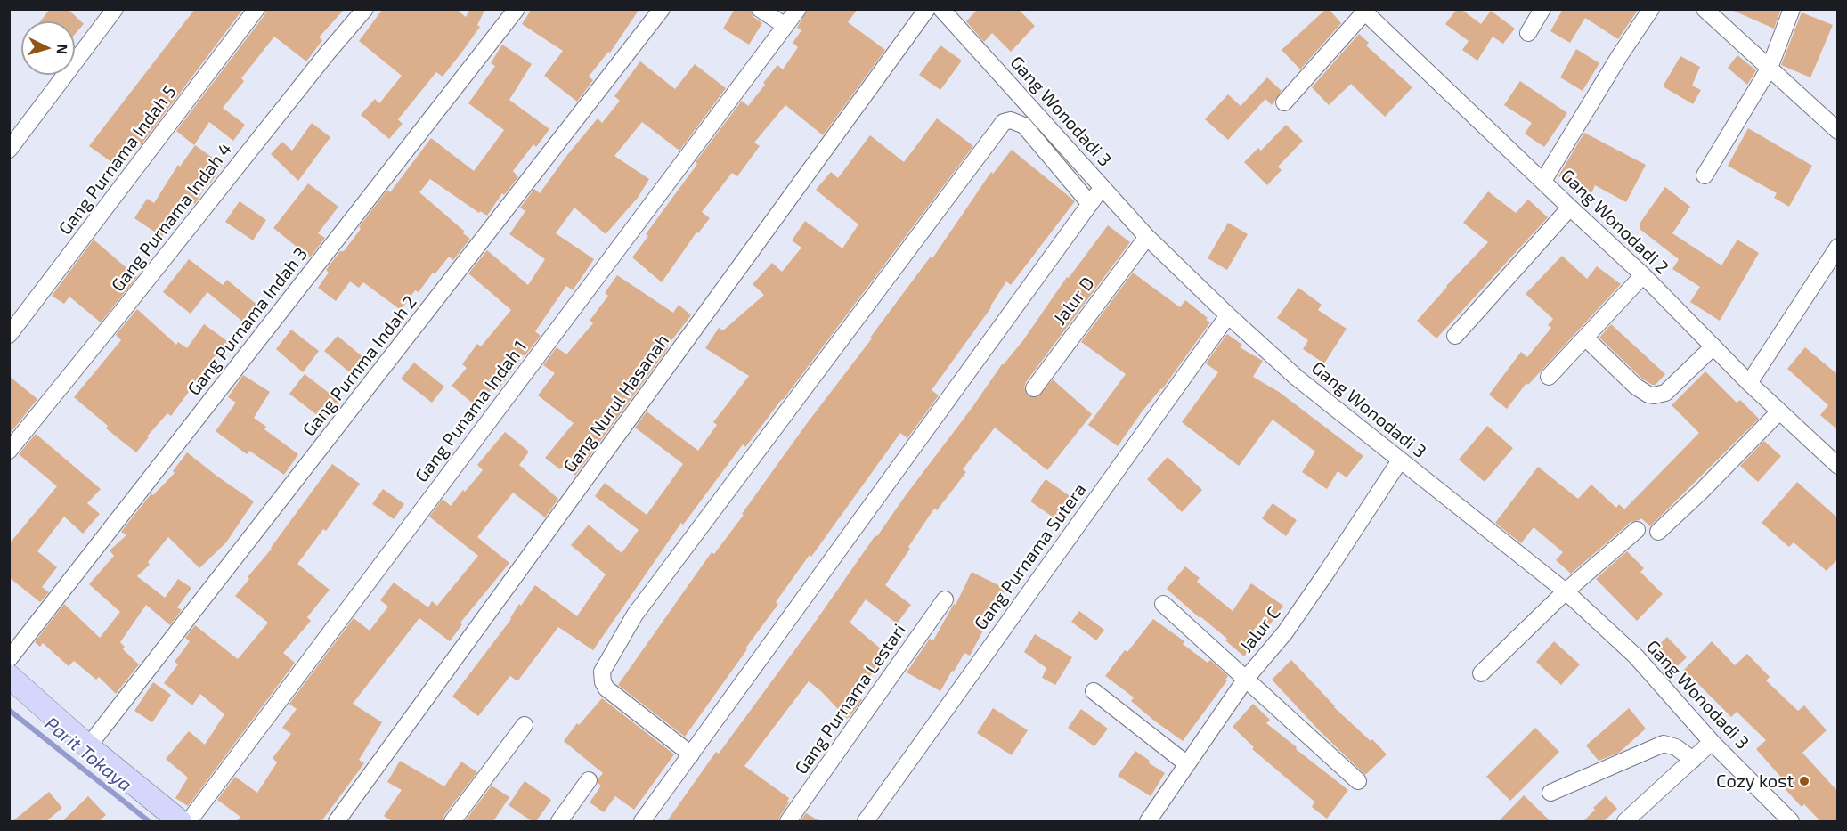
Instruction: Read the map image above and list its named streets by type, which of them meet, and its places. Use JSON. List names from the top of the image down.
{
  "streets": {
    "street": [
      "Gang Wonodadi 3",
      "Gang Purnama Indah 5",
      "Gang Purnama Indah 4",
      "Gang Wonodadi 2",
      "Jalur D",
      "Gang Purnama Indah 3",
      "Gang Purnma Indah 2",
      "Gang Nurul Hasanah",
      "Gang Punama Indah 1",
      "Gang Purnama Sutera",
      "Jalur C",
      "Gang Purnama Lestari"
    ]
  },
  "crossings": [
    ["Gang Wonodadi 3", "Jalur D"],
    ["Gang Wonodadi 3", "Gang Purnama Sutera"],
    ["Gang Wonodadi 3", "Jalur C"]
  ],
  "water": ["Parit Tokaya"],
  "places": ["Cozy kost"],
  "north": "right"
}
